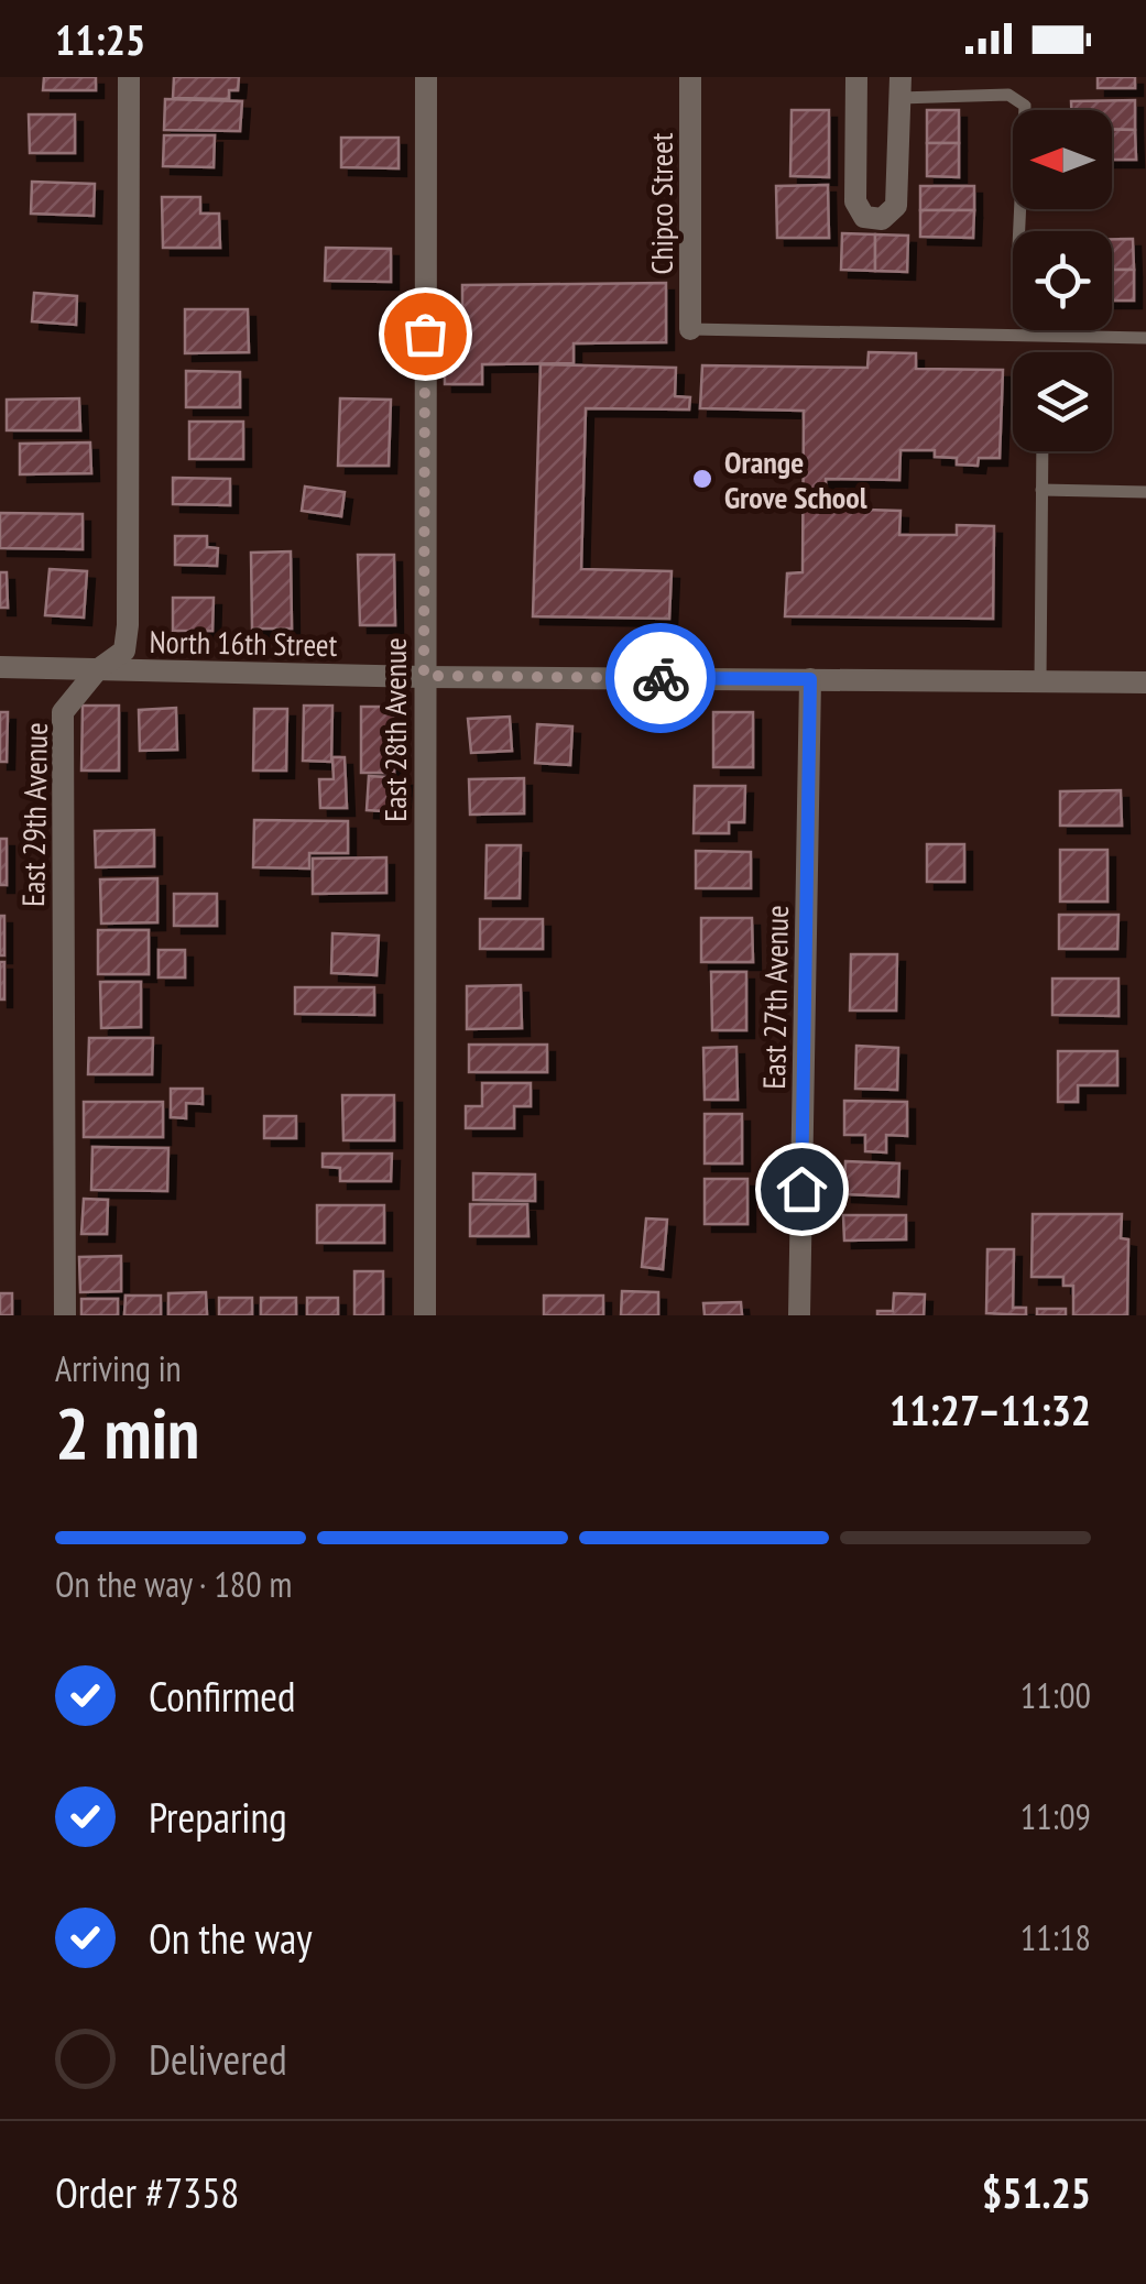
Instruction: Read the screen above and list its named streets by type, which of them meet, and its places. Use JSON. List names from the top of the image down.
{
  "streets": {
    "street": [
      "Chipco Street",
      "North 16th Street",
      "East 28th Avenue",
      "East 29th Avenue",
      "East 27th Avenue"
    ]
  },
  "crossings": [
    ["North 16th Street", "East 28th Avenue"],
    ["North 16th Street", "East 29th Avenue"],
    ["North 16th Street", "East 27th Avenue"]
  ],
  "places": ["Orange Grove School"],
  "north": "left",
  "page": {
    "status": "11:25",
    "heading": ["2 min", "Arriving in", "11:27–11:32"],
    "panel": ["Order #7358", "$51.25"],
    "bar": "On the way · 180 m",
    "list": [
      ["Confirmed", "11:00"],
      ["Preparing", "11:09"],
      ["On the way", "11:18"],
      "Delivered"
    ]
  }
}
